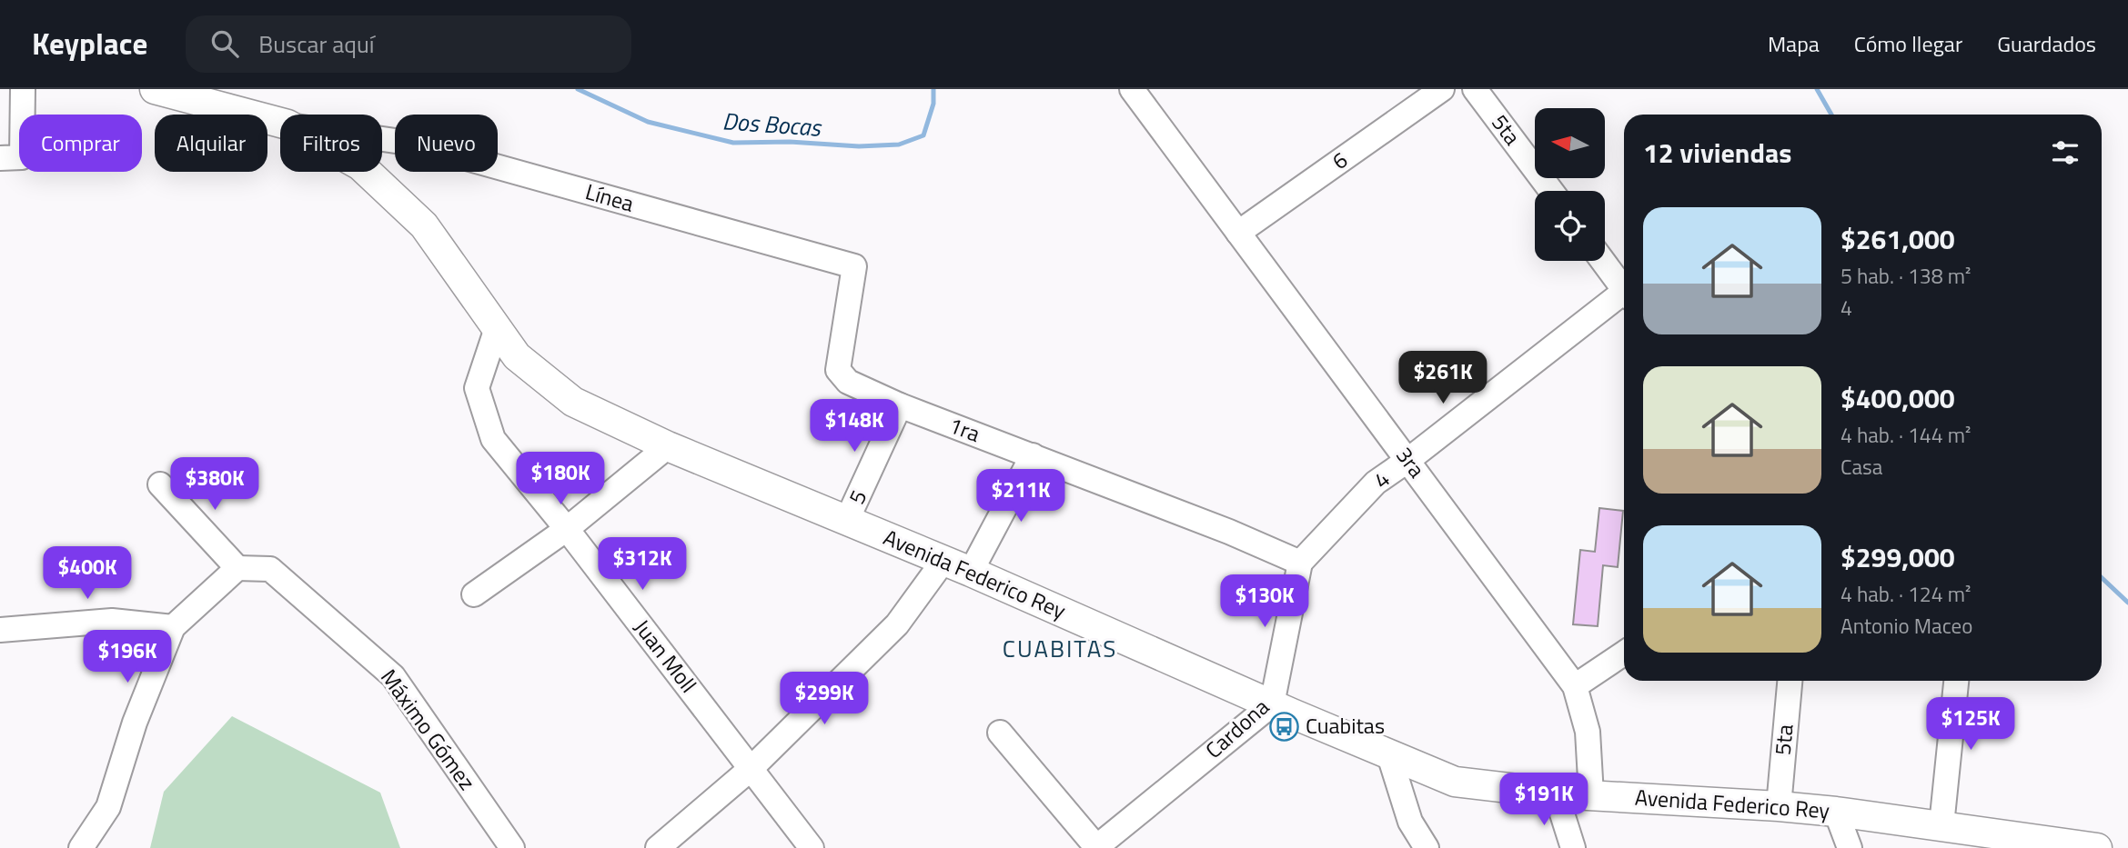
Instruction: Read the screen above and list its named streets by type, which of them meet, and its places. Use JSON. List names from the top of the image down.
{
  "streets": {
    "main road": ["Avenida Federico Rey"],
    "street": [
      "5ta",
      "6",
      "Línea",
      "1ra",
      "3ra",
      "4",
      "5",
      "Juan Moll",
      "Cardona",
      "Máximo Gómez"
    ]
  },
  "crossings": [
    ["5ta", "Avenida Federico Rey"],
    ["6", "3ra"],
    ["Línea", "1ra"],
    ["1ra", "4"],
    ["1ra", "5"],
    ["1ra", "Cardona"],
    ["3ra", "4"],
    ["3ra", "Avenida Federico Rey"],
    ["4", "Cardona"],
    ["5", "Avenida Federico Rey"],
    ["Avenida Federico Rey", "Juan Moll"],
    ["Avenida Federico Rey", "Cardona"]
  ],
  "districts": ["CUABITAS"],
  "water": ["Dos Bocas"],
  "places": {
    "bus stop": ["Cuabitas"]
  },
  "north": "left",
  "page": {
    "header": "Keyplace",
    "search": "Buscar aquí",
    "nav": ["Mapa", "Cómo llegar", "Guardados"],
    "chip": [
      "Comprar",
      "Alquilar",
      "Filtros",
      "Nuevo"
    ],
    "heading": "12 viviendas",
    "list": [
      {
        "name": "$261,000",
        "note": "5 hab. · 138 m² · 4"
      },
      {
        "name": "$400,000",
        "note": "4 hab. · 144 m² · Casa"
      },
      {
        "name": "$299,000",
        "note": "4 hab. · 124 m² · Antonio Maceo"
      }
    ],
    "price": [
      "$261K",
      "$148K",
      "$180K",
      "$380K",
      "$211K",
      "$312K",
      "$400K",
      "$130K",
      "$196K",
      "$299K",
      "$125K",
      "$191K"
    ]
  }
}
